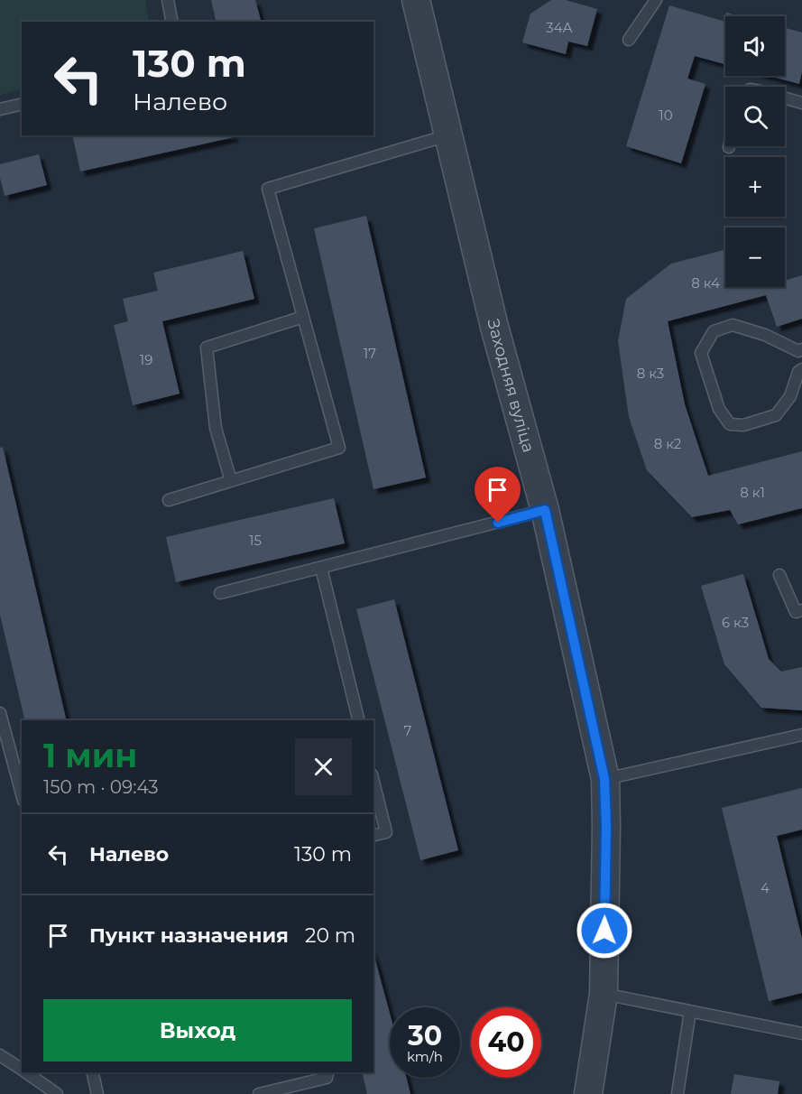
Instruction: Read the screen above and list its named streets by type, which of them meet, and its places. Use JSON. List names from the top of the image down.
{
  "streets": {
    "street": ["Заходняя вуліца"]
  },
  "house_numbers": [
    "34А",
    "10",
    "8 к4",
    "17",
    "19",
    "8 к3",
    "8 к2",
    "8 к1",
    "15",
    "6 к3",
    "7",
    "4"
  ],
  "page": {
    "map_buttons": ["+", "−"],
    "turn": ["130 m", "Налево"],
    "heading": ["1 мин", "150 m · 09:43"],
    "list": [
      {
        "name": "Налево",
        "value": "130 m"
      },
      {
        "name": "Пункт назначения",
        "value": "20 m"
      }
    ],
    "buttons": "Выход",
    "speed": "30 km/h",
    "limit": "40"
  }
}
